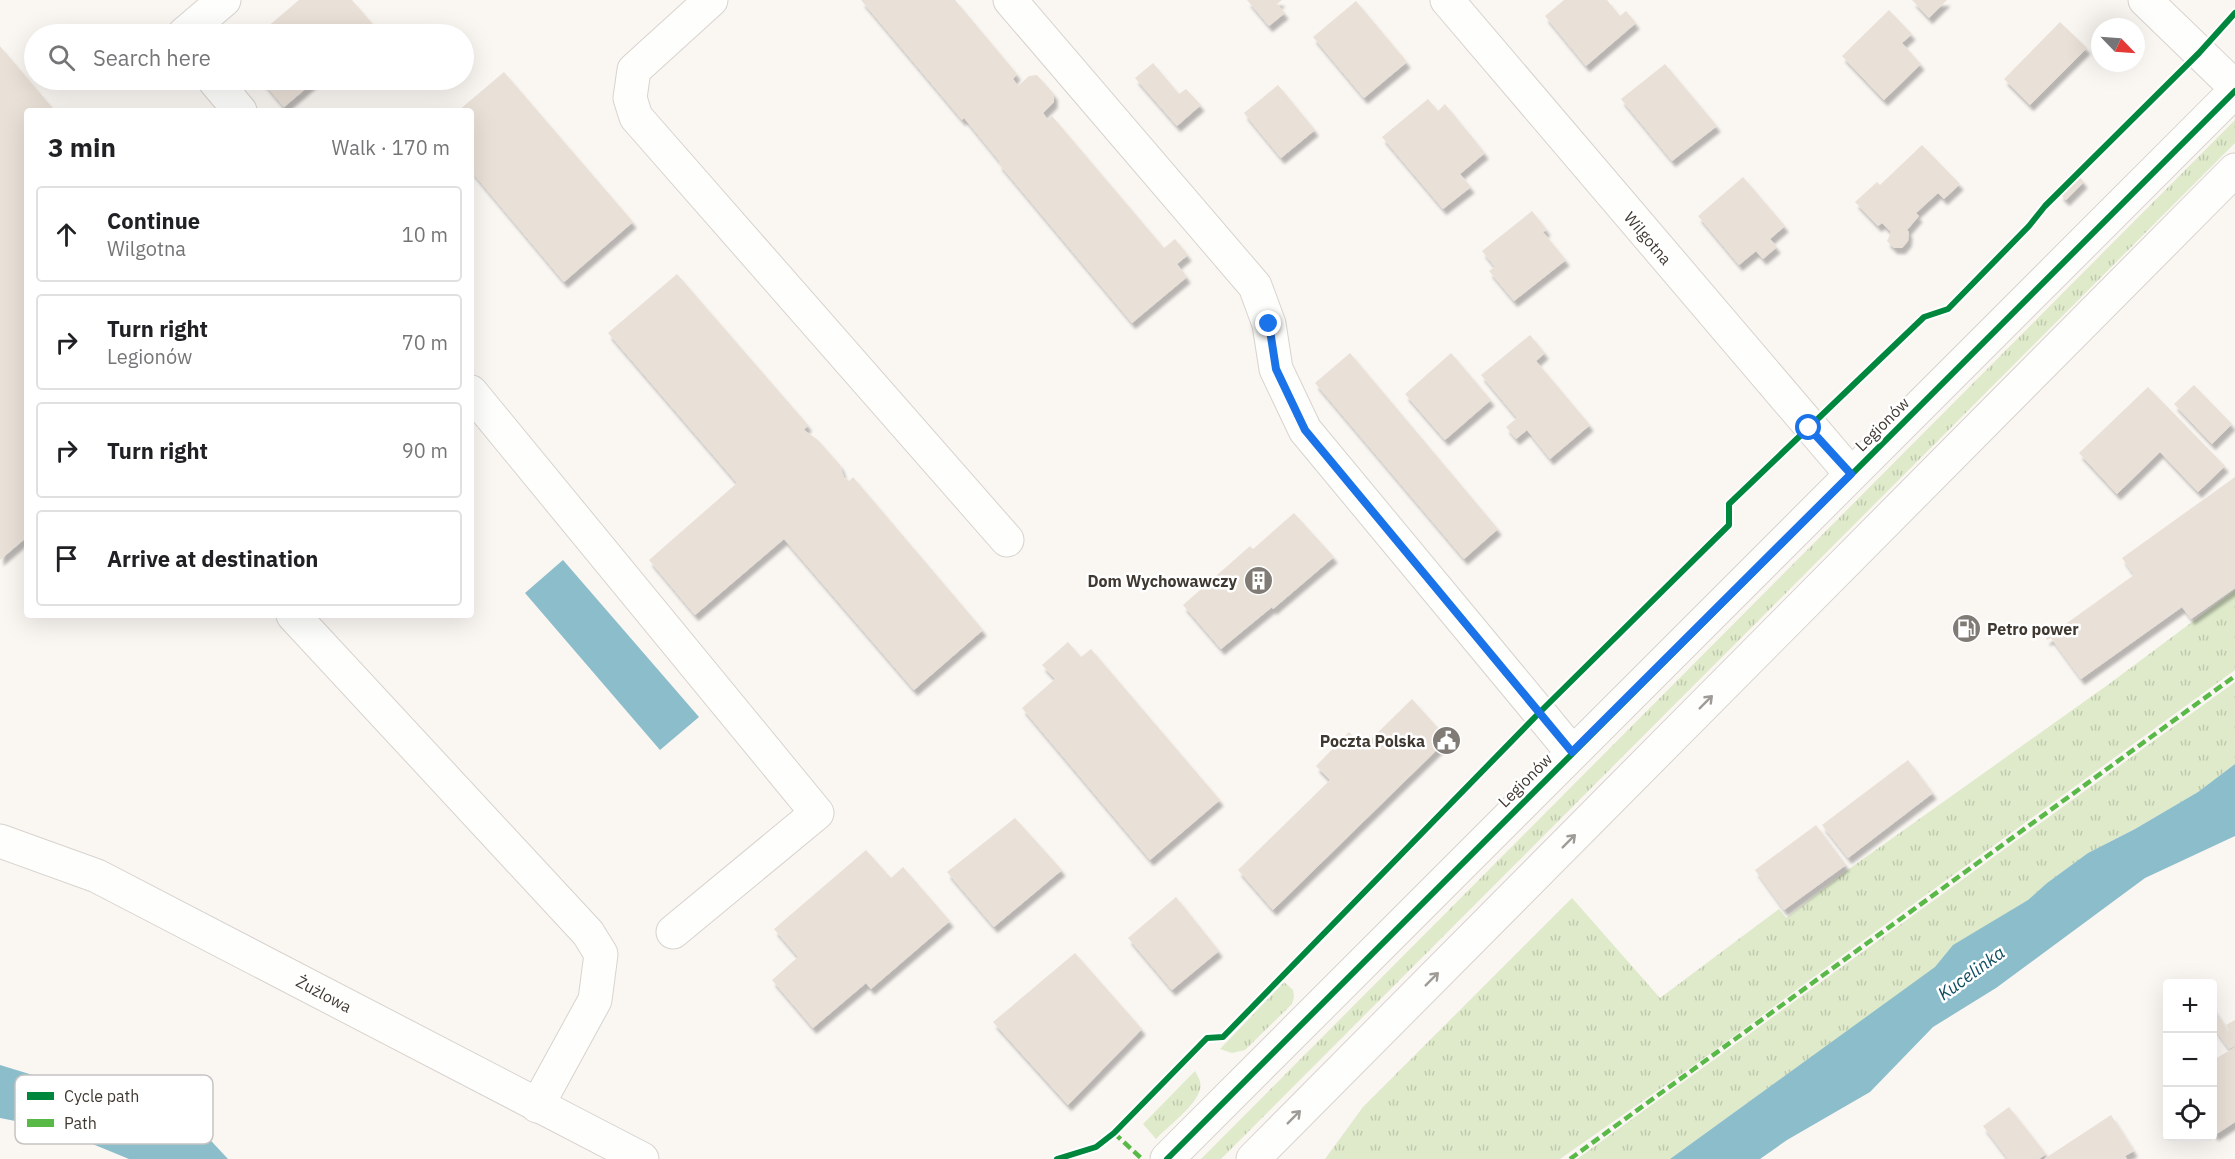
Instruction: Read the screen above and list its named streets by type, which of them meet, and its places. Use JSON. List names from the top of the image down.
{
  "streets": {
    "street": ["Wilgotna", "Legionów", "Żużlowa"]
  },
  "crossings": [
    ["Wilgotna", "Legionów"]
  ],
  "water": ["Kucelinka"],
  "places": {
    "building": ["Dom Wychowawczy"],
    "fuel station": ["Petro power"],
    "public building": ["Poczta Polska"]
  },
  "legend": ["Cycle path", "Path"],
  "north": "bottom right",
  "page": {
    "search": "Search here",
    "heading": ["3 min", "Walk · 170 m"],
    "list": [
      ["Continue", "Wilgotna", "10 m"],
      ["Turn right", "Legionów", "70 m"],
      ["Turn right", "90 m"],
      "Arrive at destination"
    ],
    "map_buttons": ["+", "−"]
  }
}
